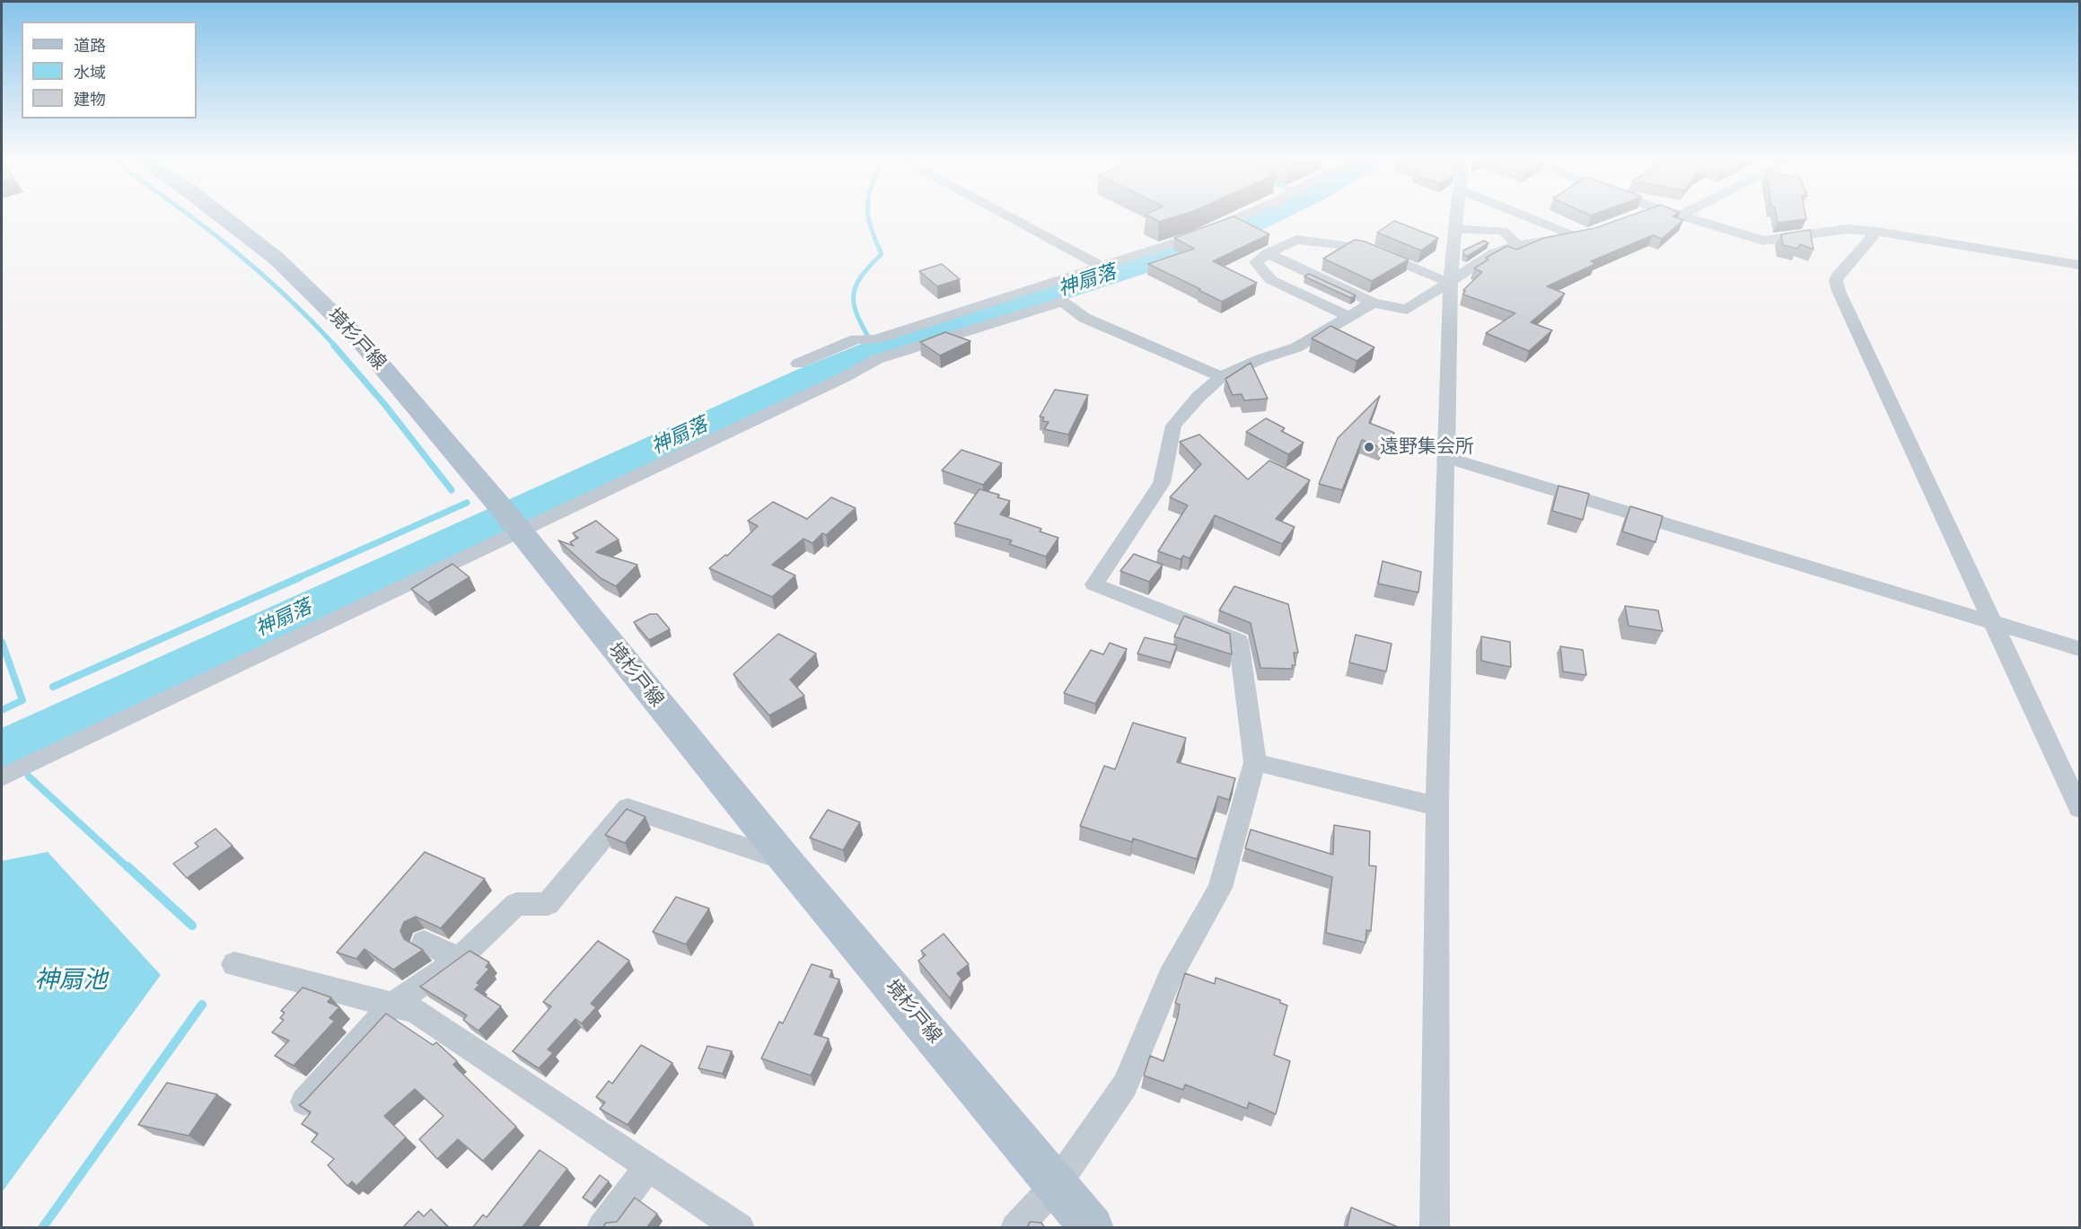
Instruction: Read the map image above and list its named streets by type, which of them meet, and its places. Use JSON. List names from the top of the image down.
{
  "streets": {
    "main road": ["境杉戸線"]
  },
  "water": ["神扇落", "神扇池"],
  "places": ["遠野集会所"],
  "legend": ["道路", "水域", "建物"]
}
